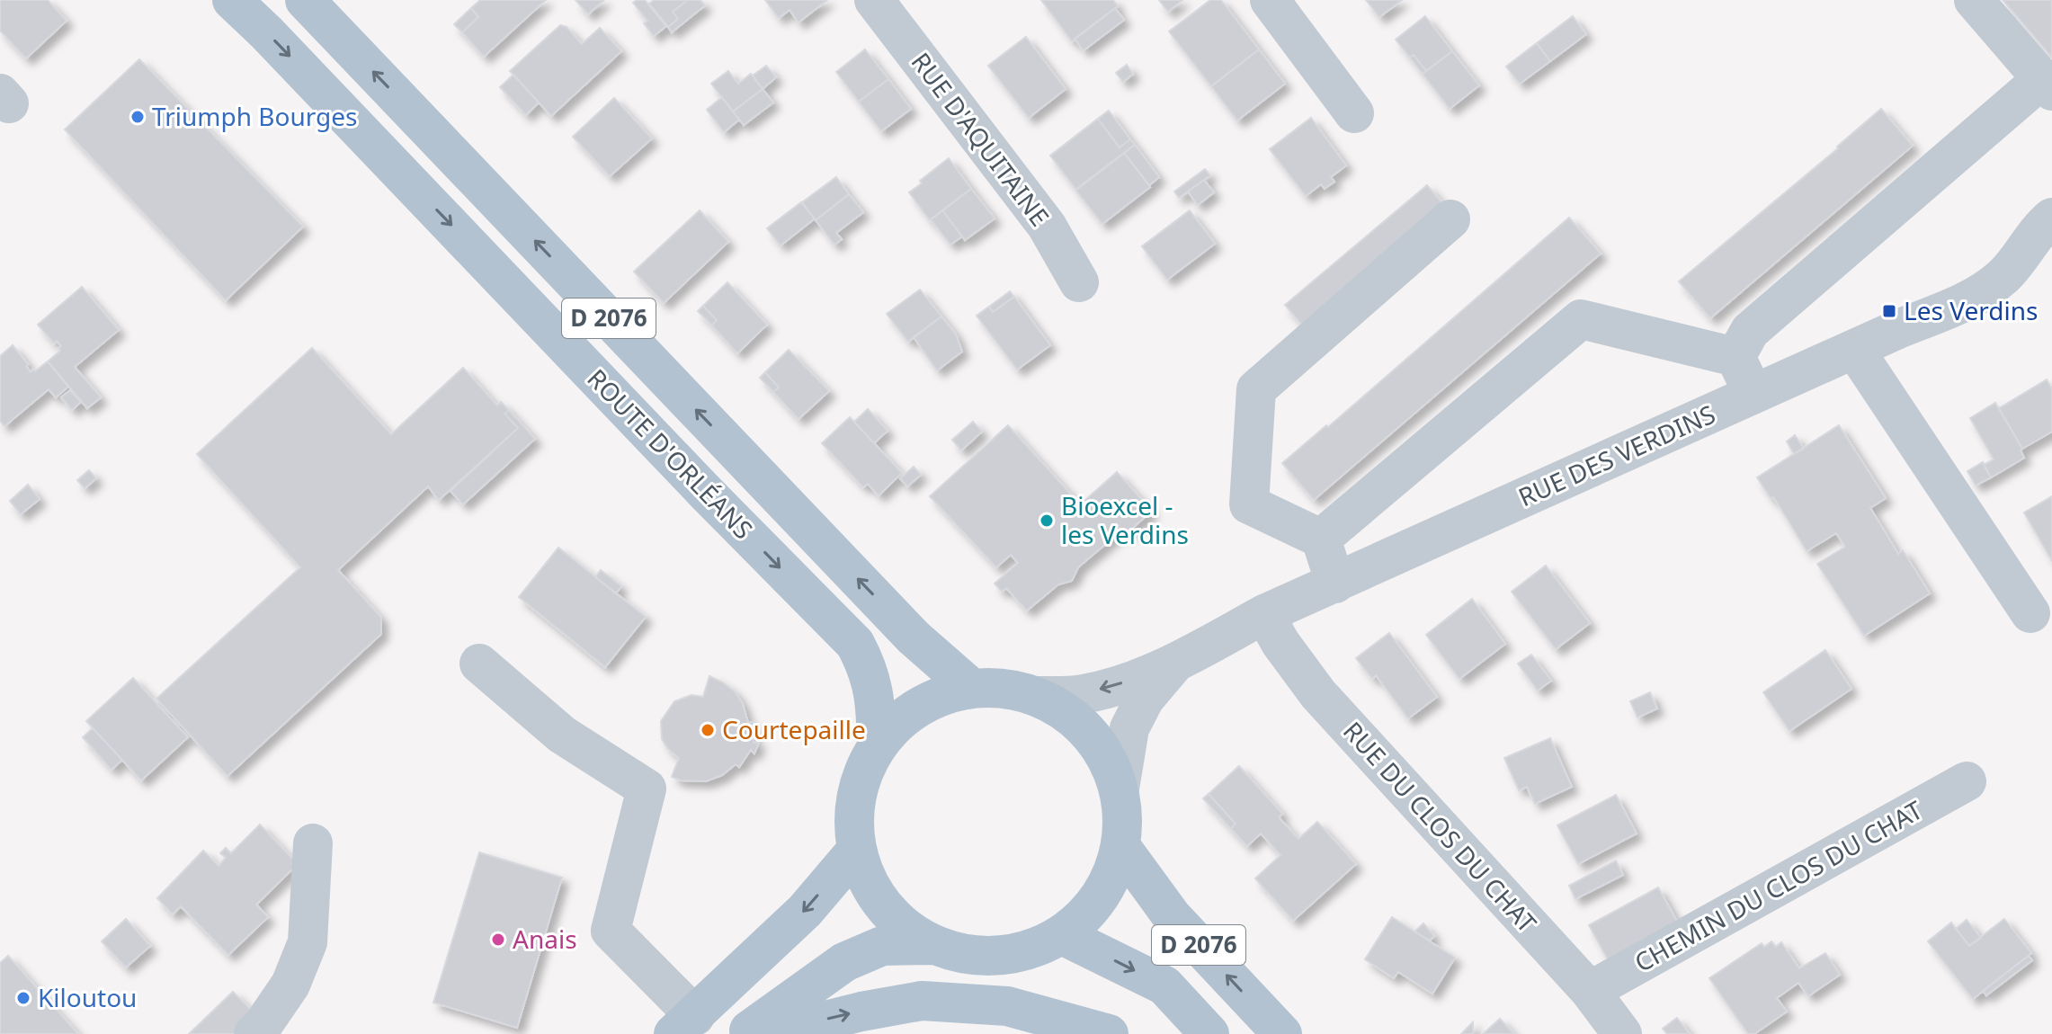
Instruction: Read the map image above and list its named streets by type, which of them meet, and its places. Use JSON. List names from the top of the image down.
{
  "streets": {
    "main road": ["D 2076", "ROUTE D'ORLÉANS"],
    "street": [
      "RUE D'AQUITAINE",
      "RUE DES VERDINS",
      "RUE DU CLOS DU CHAT",
      "CHEMIN DU CLOS DU CHAT"
    ]
  },
  "crossings": [
    ["RUE DES VERDINS", "RUE DU CLOS DU CHAT"],
    ["RUE DU CLOS DU CHAT", "CHEMIN DU CLOS DU CHAT"]
  ],
  "places": {
    "other": [
      "Triumph Bourges",
      "Bioexcel - les Verdins",
      "Courtepaille",
      "Anais",
      "Kiloutou"
    ],
    "transit": ["Les Verdins"]
  }
}
